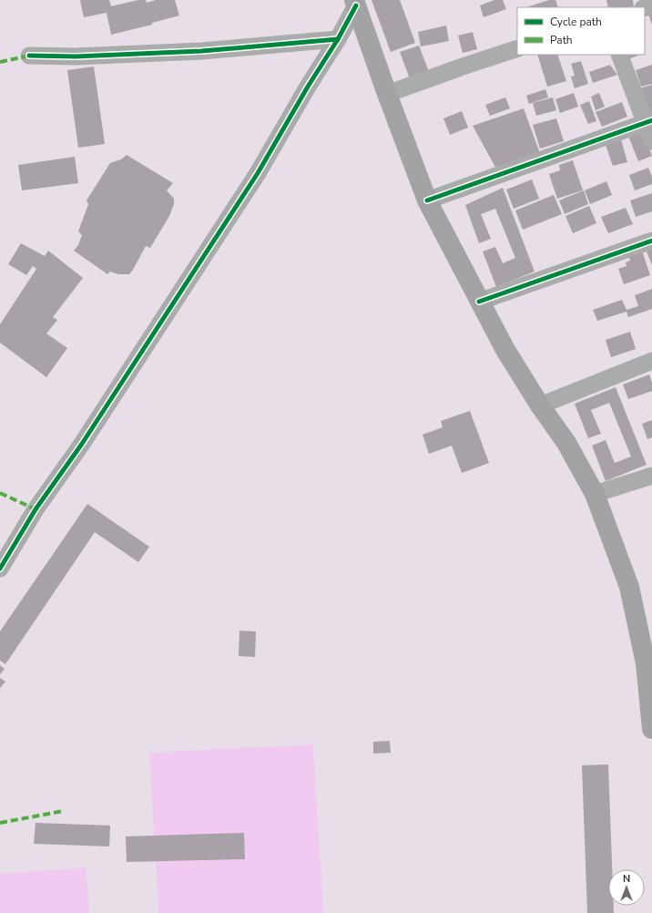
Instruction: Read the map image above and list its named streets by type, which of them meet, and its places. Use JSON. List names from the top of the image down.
{
  "legend": ["Cycle path", "Path"],
  "north": "top"
}
